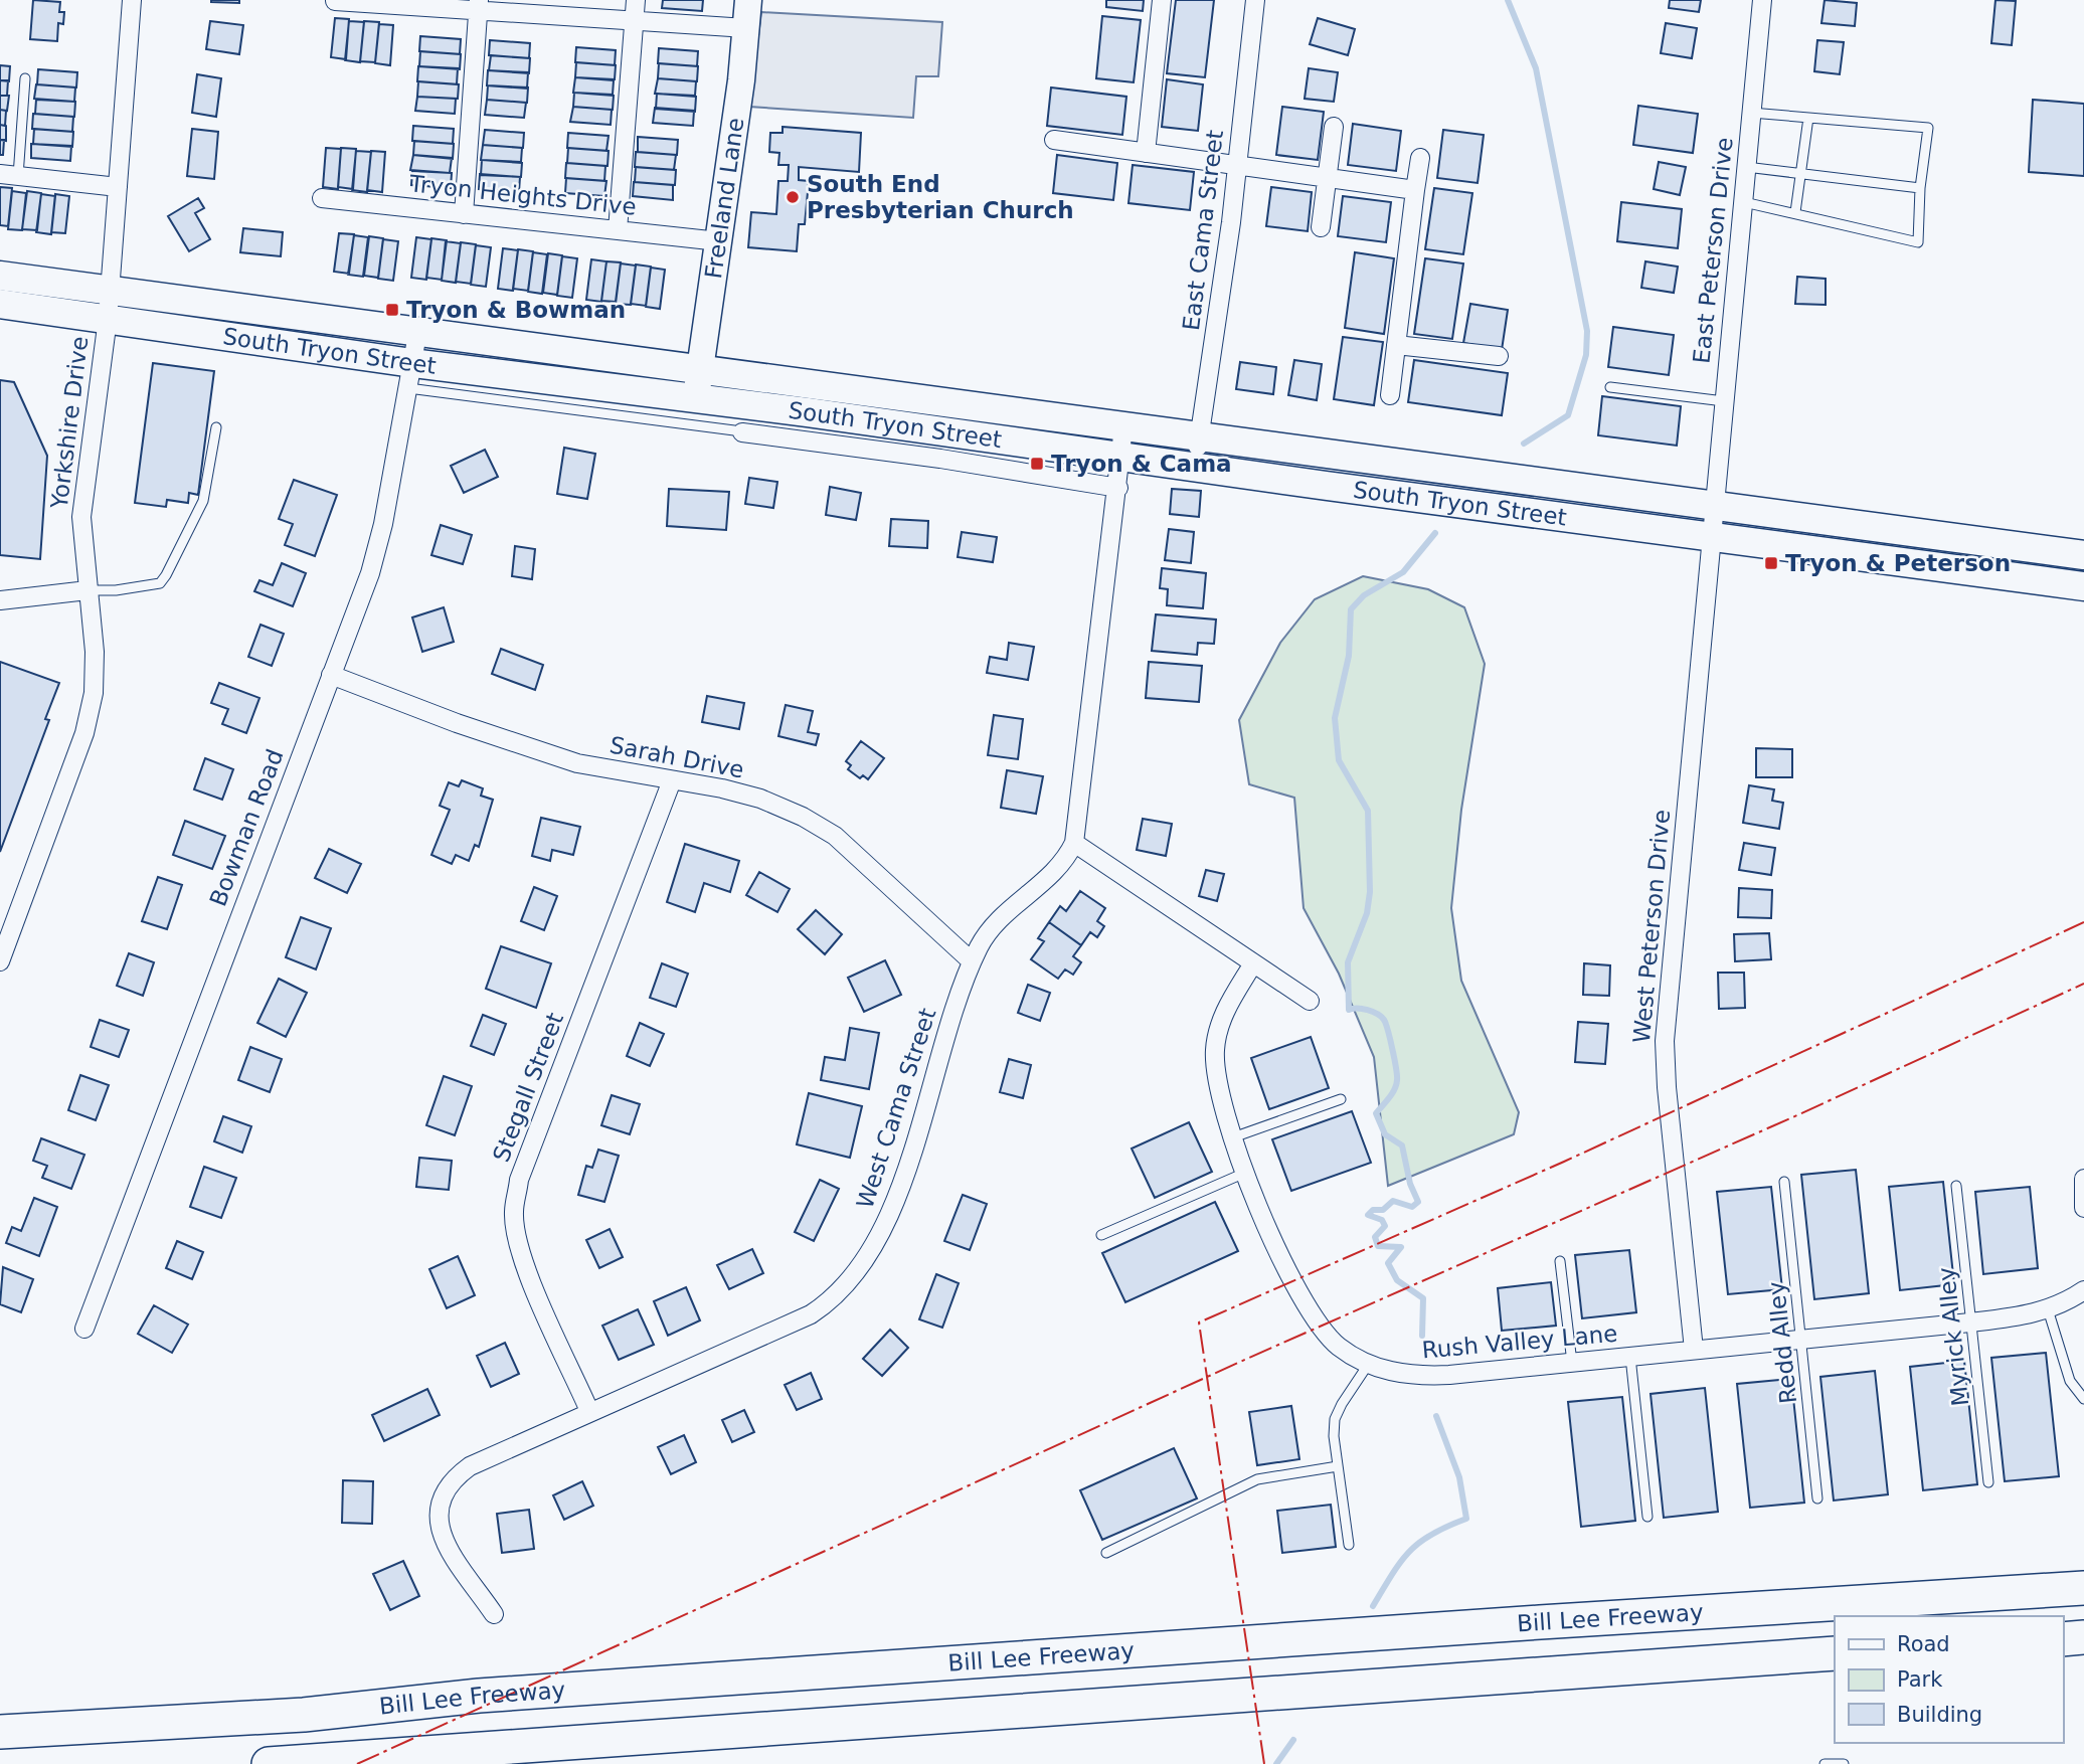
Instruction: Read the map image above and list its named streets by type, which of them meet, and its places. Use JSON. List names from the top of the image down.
{
  "streets": {
    "highway": ["Bill Lee Freeway"],
    "main road": ["South Tryon Street"],
    "street": [
      "Tryon Heights Drive",
      "Freeland Lane",
      "East Cama Street",
      "East Peterson Drive",
      "Yorkshire Drive",
      "Sarah Drive",
      "Bowman Road",
      "West Peterson Drive",
      "Stegall Street",
      "West Cama Street",
      "Rush Valley Lane"
    ],
    "lane": ["Myrick Alley", "Redd Alley"]
  },
  "crossings": [
    ["Tryon Heights Drive", "Freeland Lane"],
    ["Freeland Lane", "South Tryon Street"],
    ["East Cama Street", "South Tryon Street"],
    ["East Peterson Drive", "South Tryon Street"],
    ["East Peterson Drive", "West Peterson Drive"],
    ["South Tryon Street", "Yorkshire Drive"],
    ["South Tryon Street", "Bowman Road"],
    ["South Tryon Street", "West Peterson Drive"],
    ["South Tryon Street", "West Cama Street"],
    ["Sarah Drive", "Bowman Road"],
    ["Sarah Drive", "Stegall Street"],
    ["Sarah Drive", "West Cama Street"],
    ["West Peterson Drive", "Rush Valley Lane"],
    ["Stegall Street", "West Cama Street"],
    ["Myrick Alley", "Rush Valley Lane"],
    ["Rush Valley Lane", "Redd Alley"]
  ],
  "places": {
    "other": ["South End Presbyterian Church"],
    "transit": ["Tryon & Bowman", "Tryon & Cama", "Tryon & Peterson"]
  },
  "legend": ["Road", "Park", "Building"]
}
